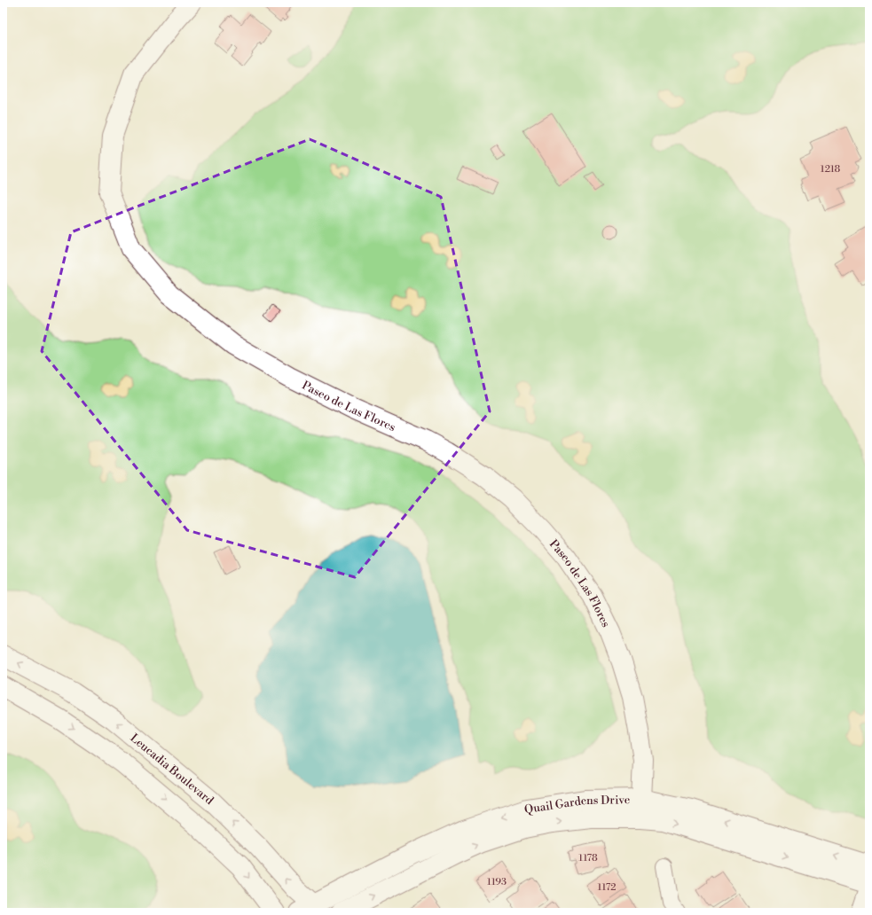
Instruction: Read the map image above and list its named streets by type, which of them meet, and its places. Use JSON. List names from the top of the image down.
{
  "streets": {
    "main road": ["Paseo de Las Flores", "Leucadia Boulevard", "Quail Gardens Drive"]
  },
  "crossings": [
    ["Paseo de Las Flores", "Quail Gardens Drive"],
    ["Leucadia Boulevard", "Quail Gardens Drive"]
  ],
  "house_numbers": [
    "1218",
    "1178",
    "1193",
    "1172"
  ]
}
